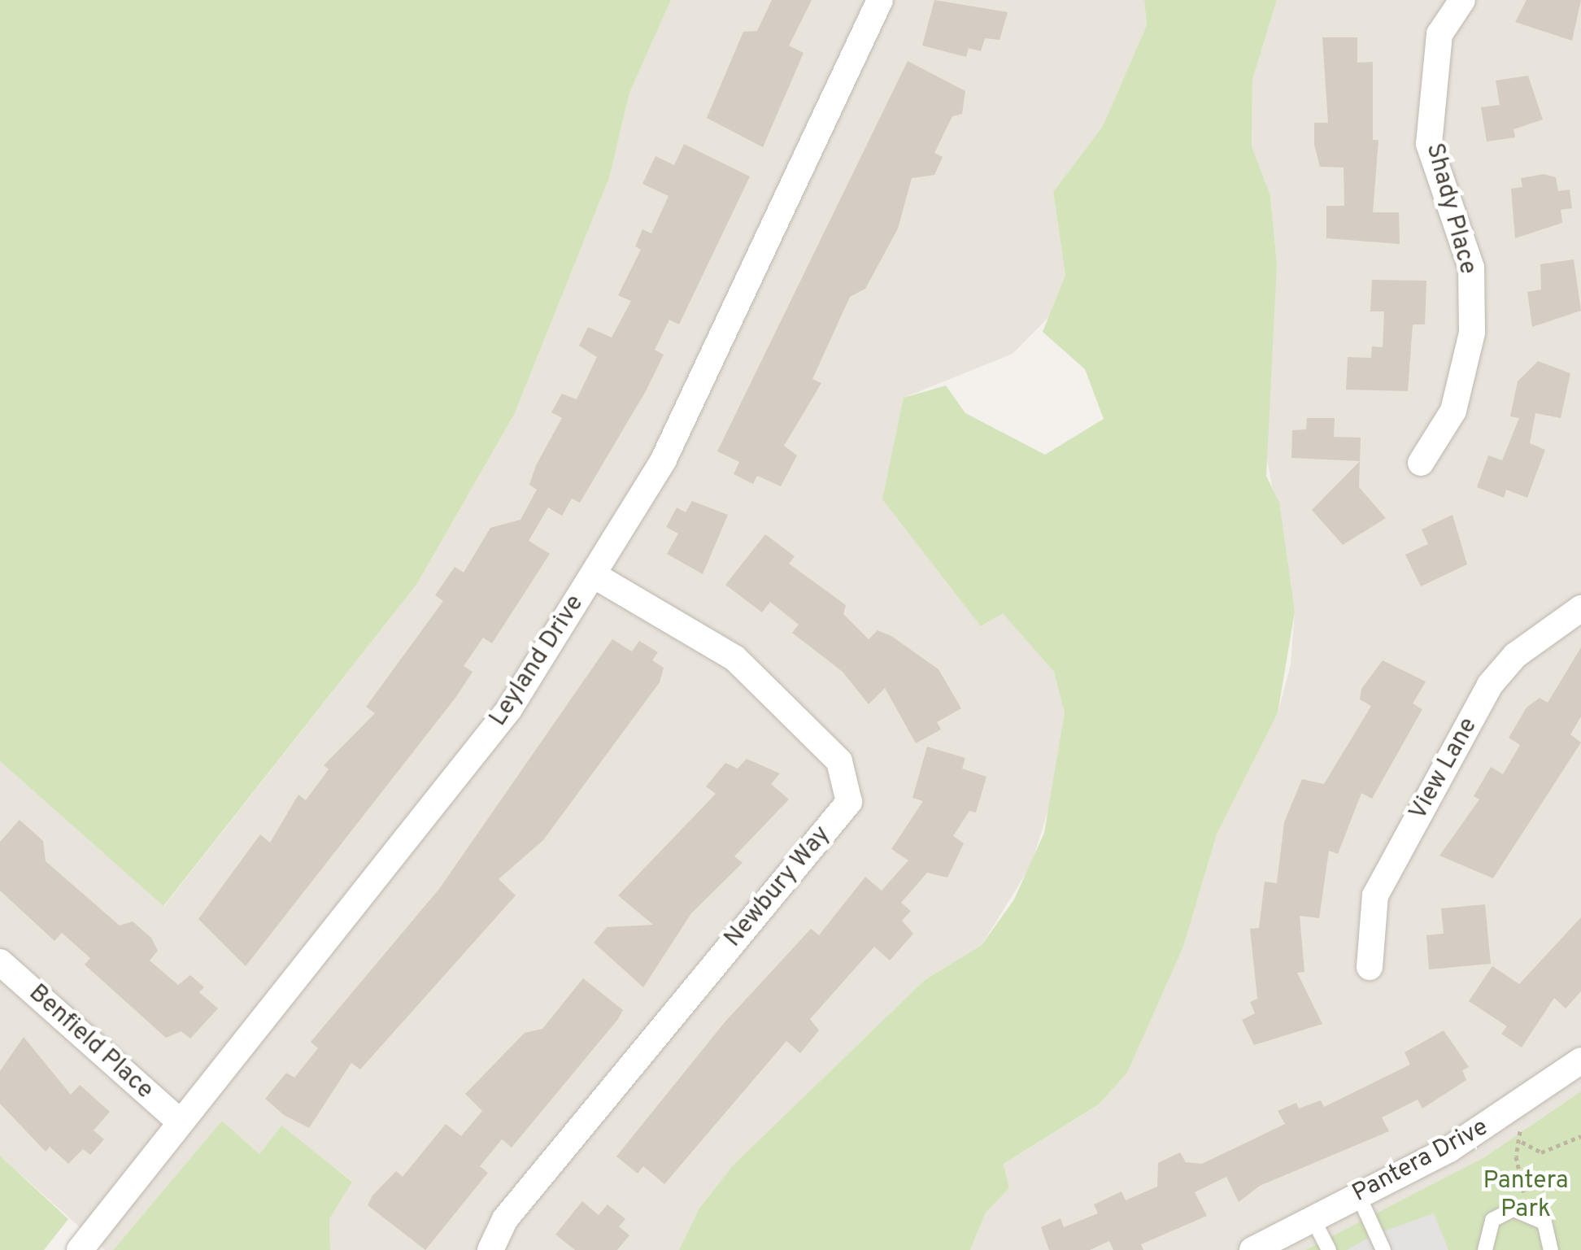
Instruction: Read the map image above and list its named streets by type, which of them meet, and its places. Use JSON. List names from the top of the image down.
{
  "streets": {
    "street": [
      "Shady Place",
      "Leyland Drive",
      "View Lane",
      "Newbury Way",
      "Benfield Place",
      "Pantera Drive"
    ]
  },
  "crossings": [
    ["Leyland Drive", "Newbury Way"],
    ["Leyland Drive", "Benfield Place"]
  ],
  "parks": ["Pantera Park"]
}
